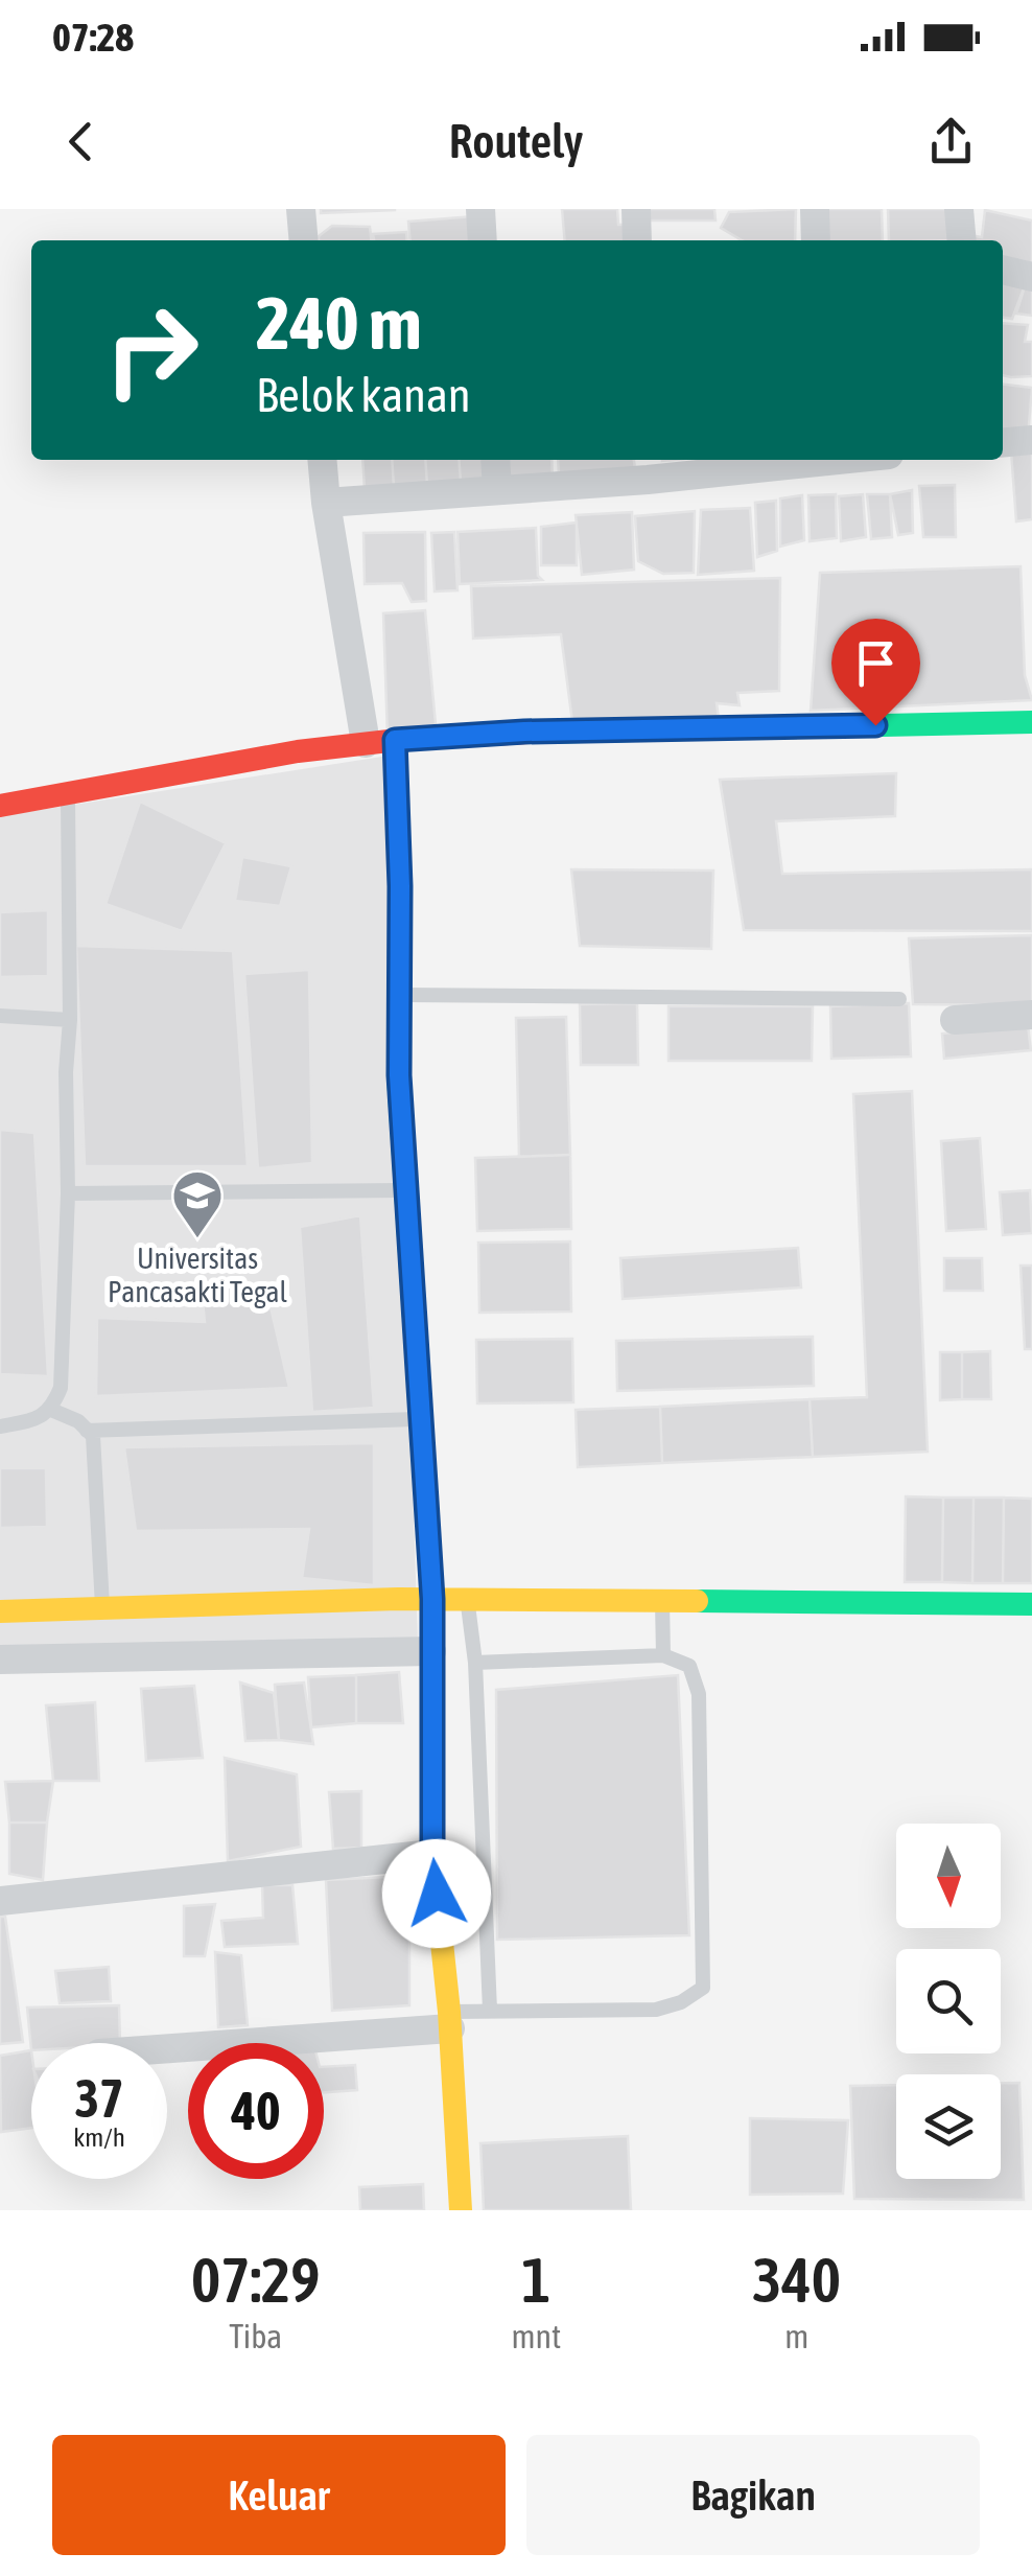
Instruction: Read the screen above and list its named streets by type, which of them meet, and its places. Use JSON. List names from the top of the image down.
{
  "places": {
    "school or university": ["Universitas Pancasakti Tegal"]
  },
  "north": "bottom",
  "page": {
    "status": "07:28",
    "header": "Routely",
    "turn": ["240 m", "Belok kanan"],
    "speed": "37 km/h",
    "limit": "40",
    "eta": [
      "07:29",
      "Tiba",
      "1",
      "mnt",
      "340",
      "m"
    ],
    "buttons": ["Keluar", "Bagikan"]
  }
}
